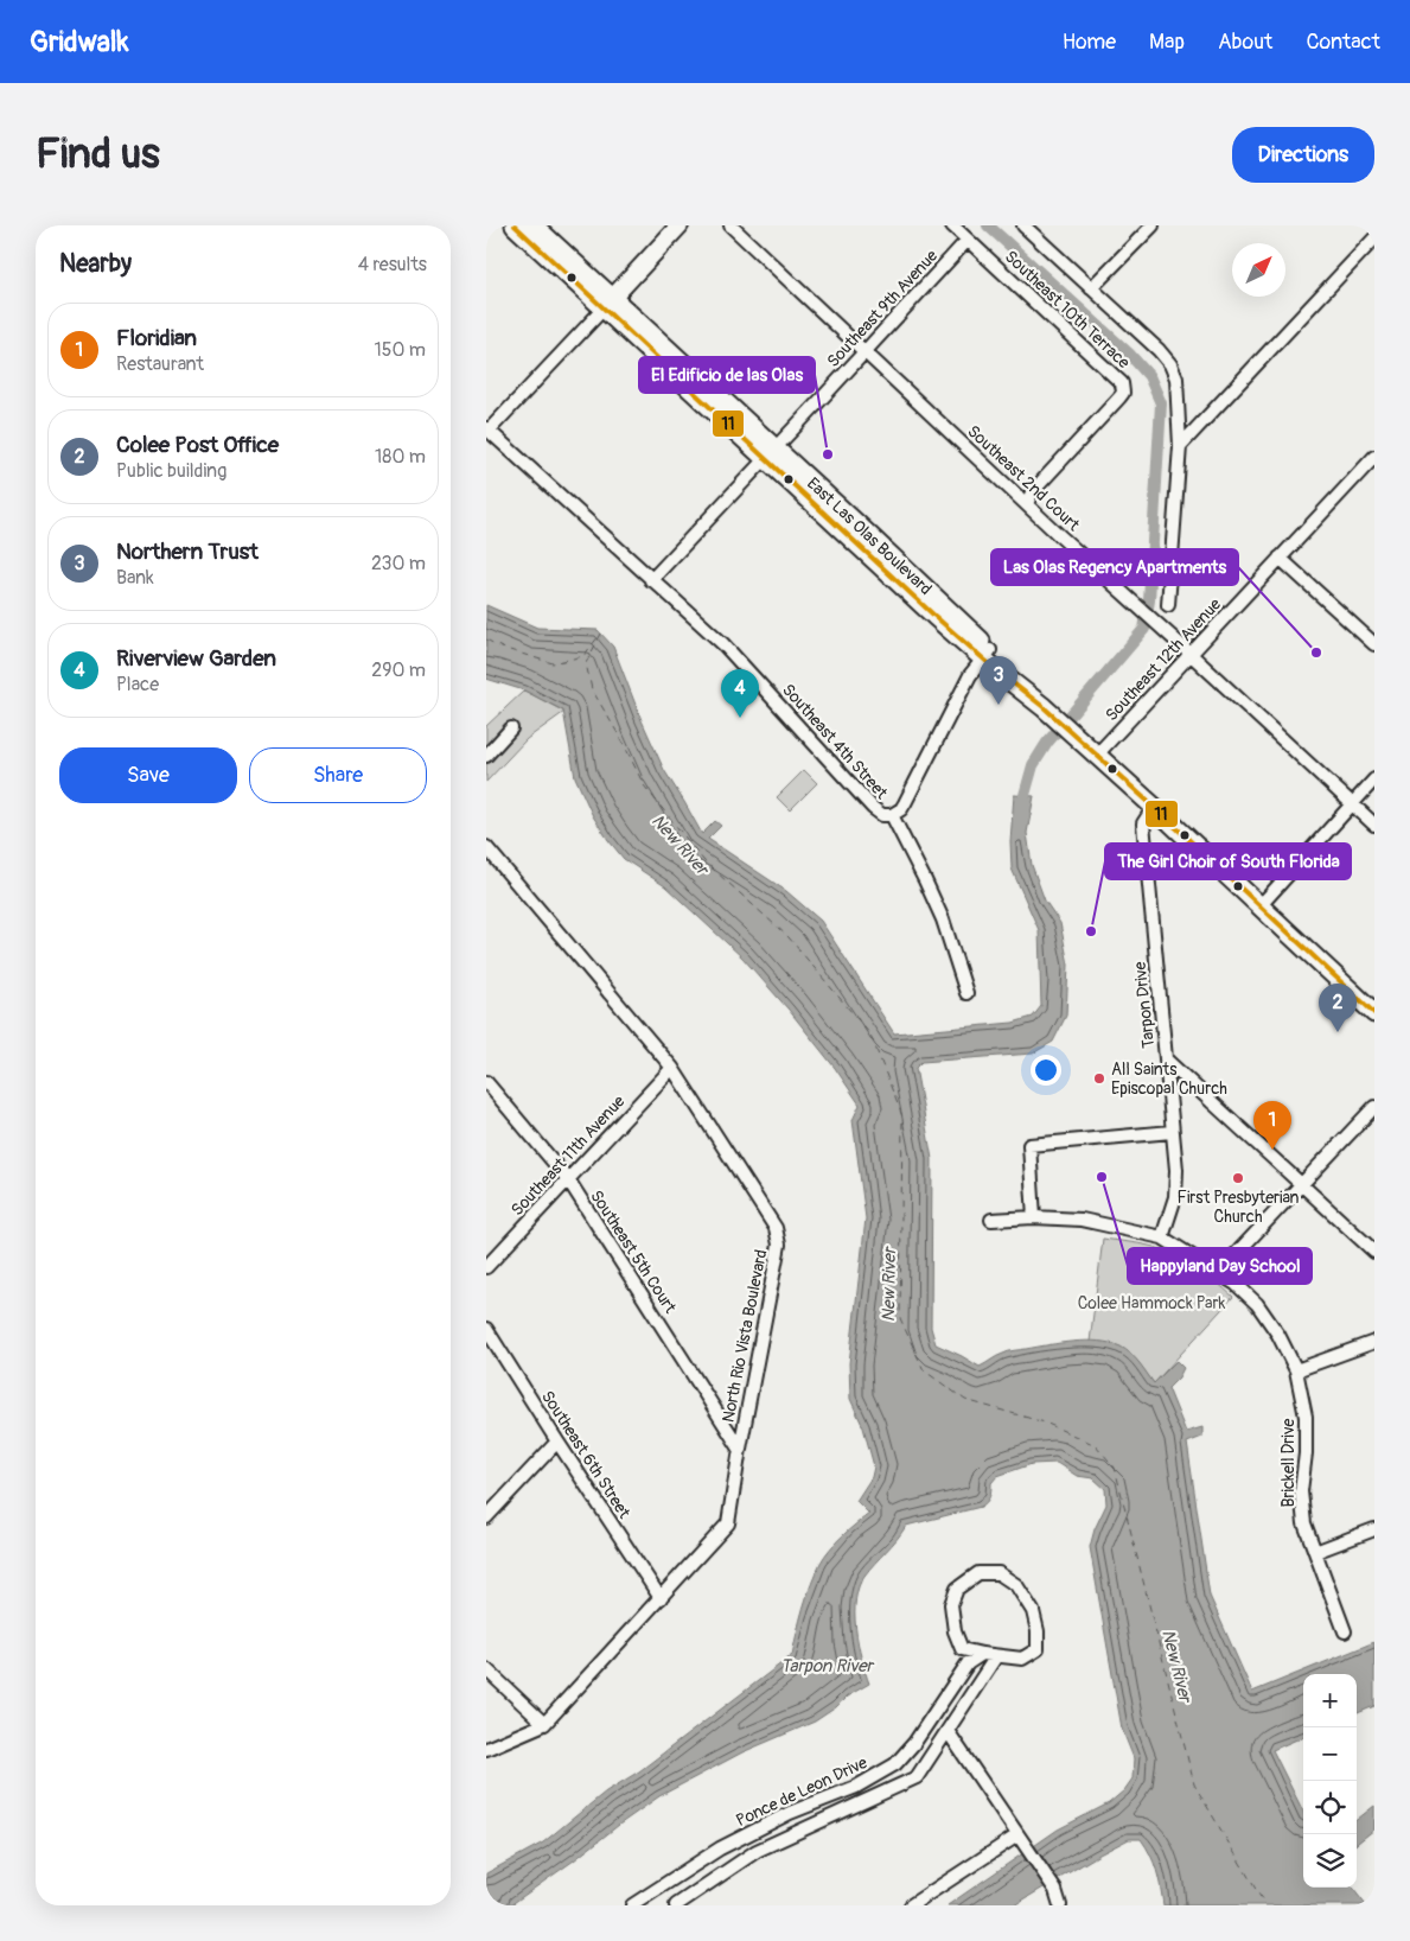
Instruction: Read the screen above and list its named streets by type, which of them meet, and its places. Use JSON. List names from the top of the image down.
{
  "streets": {
    "main road": ["East Las Olas Boulevard"],
    "street": [
      "Southeast 9th Avenue",
      "Southeast 10th Terrace",
      "Southeast 2nd Court",
      "Southeast 12th Avenue",
      "Southeast 4th Street",
      "Tarpon Drive",
      "Southeast 11th Avenue",
      "Southeast 5th Court",
      "North Rio Vista Boulevard",
      "Southeast 6th Street",
      "Brickell Drive",
      "Ponce de Leon Drive"
    ]
  },
  "crossings": [
    ["Southeast 9th Avenue", "Southeast 10th Terrace"],
    ["Southeast 9th Avenue", "Southeast 2nd Court"],
    ["Southeast 9th Avenue", "East Las Olas Boulevard"],
    ["Southeast 9th Avenue", "Southeast 4th Street"],
    ["Southeast 10th Terrace", "Southeast 2nd Court"],
    ["Southeast 2nd Court", "Southeast 12th Avenue"],
    ["East Las Olas Boulevard", "Southeast 12th Avenue"],
    ["East Las Olas Boulevard", "Tarpon Drive"],
    ["Tarpon Drive", "Brickell Drive"],
    ["Southeast 11th Avenue", "Southeast 5th Court"],
    ["Southeast 11th Avenue", "North Rio Vista Boulevard"],
    ["Southeast 5th Court", "North Rio Vista Boulevard"],
    ["North Rio Vista Boulevard", "Southeast 6th Street"]
  ],
  "water": ["New River", "Tarpon River"],
  "parks": ["Colee Hammock Park"],
  "places": [
    "El Edificio de las Olas",
    "Las Olas Regency Apartments",
    "The Girl Choir of South Florida",
    "All Saints Episcopal Church",
    "Happyland Day School",
    "First Presbyterian Church"
  ],
  "lines": ["transit line 11"],
  "north": "top right",
  "page": {
    "header": "Gridwalk",
    "nav": [
      "Home",
      "Map",
      "About",
      "Contact"
    ],
    "buttons": [
      "Directions",
      ["Save", "Share"]
    ],
    "title": "Find us",
    "heading": ["Nearby", "4 results"],
    "list": [
      {
        "mark": "1",
        "name": "Floridian",
        "note": "Restaurant",
        "value": "150 m"
      },
      {
        "mark": "2",
        "name": "Colee Post Office",
        "note": "Public building",
        "value": "180 m"
      },
      {
        "mark": "3",
        "name": "Northern Trust",
        "note": "Bank",
        "value": "230 m"
      },
      {
        "mark": "4",
        "name": "Riverview Garden",
        "note": "Place",
        "value": "290 m"
      }
    ],
    "pins": [
      "3",
      "4",
      "2",
      "1"
    ],
    "map_buttons": ["+", "−"]
  }
}
